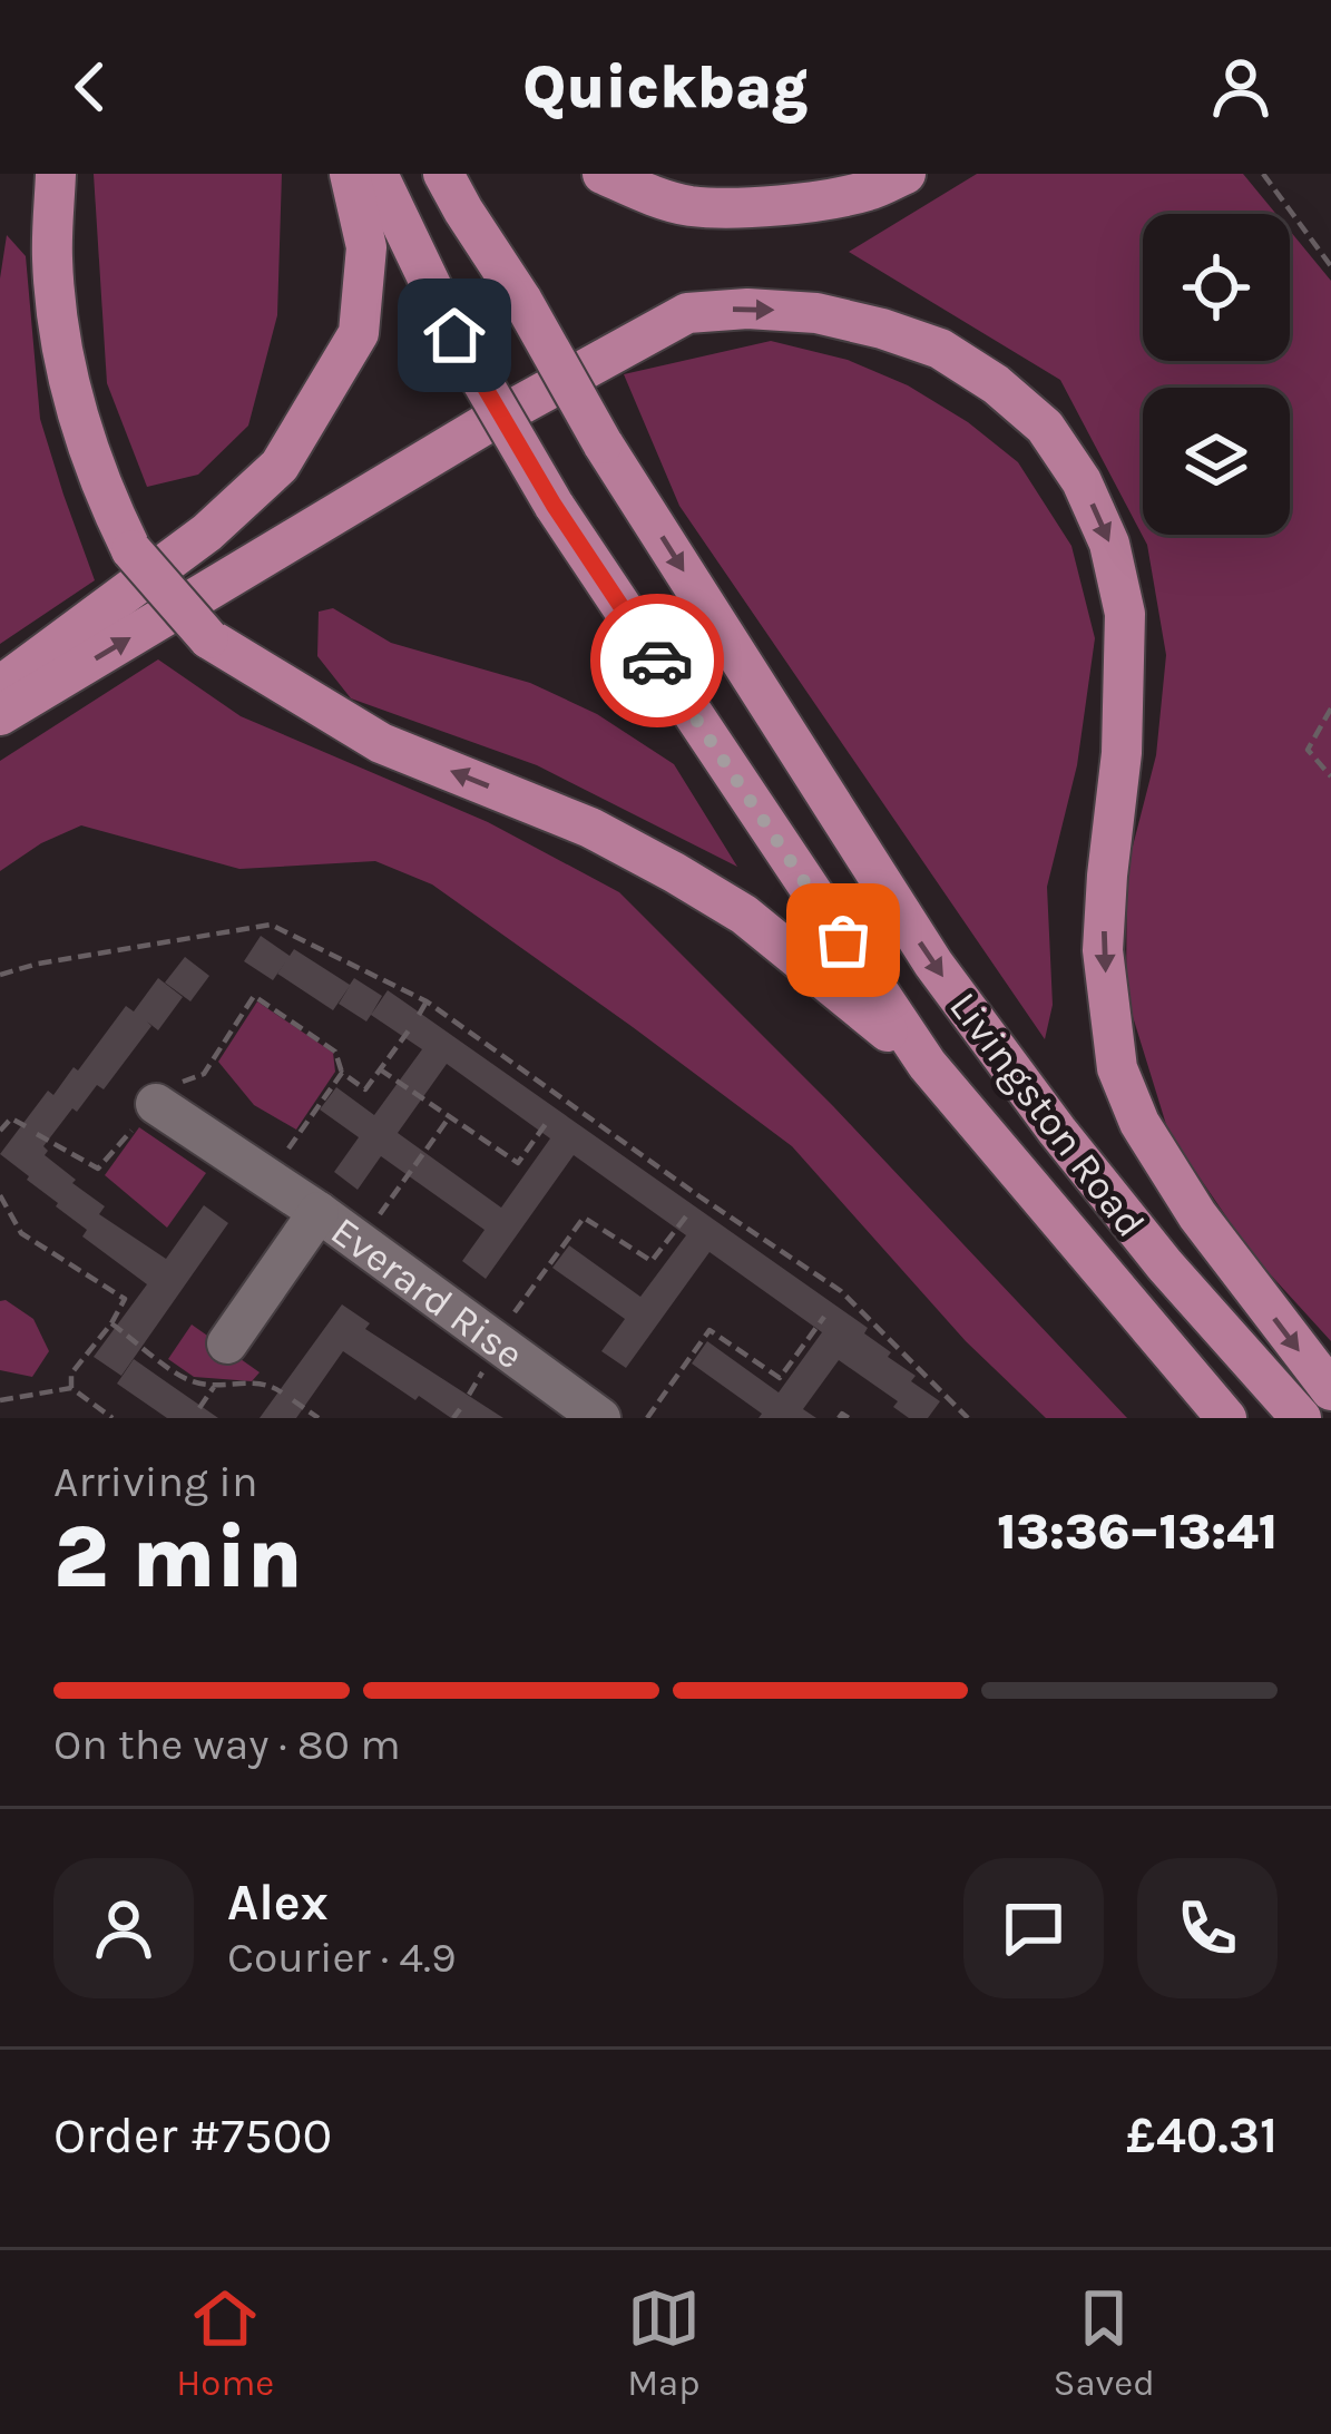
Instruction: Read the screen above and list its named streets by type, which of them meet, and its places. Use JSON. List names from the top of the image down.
{
  "streets": {
    "main road": ["Livingston Road"],
    "street": ["Everard Rise"]
  },
  "page": {
    "header": "Quickbag",
    "heading": ["2 min", "Arriving in", "13:36–13:41"],
    "panel": [
      "Alex",
      "Courier · 4.9",
      "Order #7500",
      "£40.31"
    ],
    "bar": "On the way · 80 m",
    "tabs": ["Home", "Map", "Saved"]
  }
}
